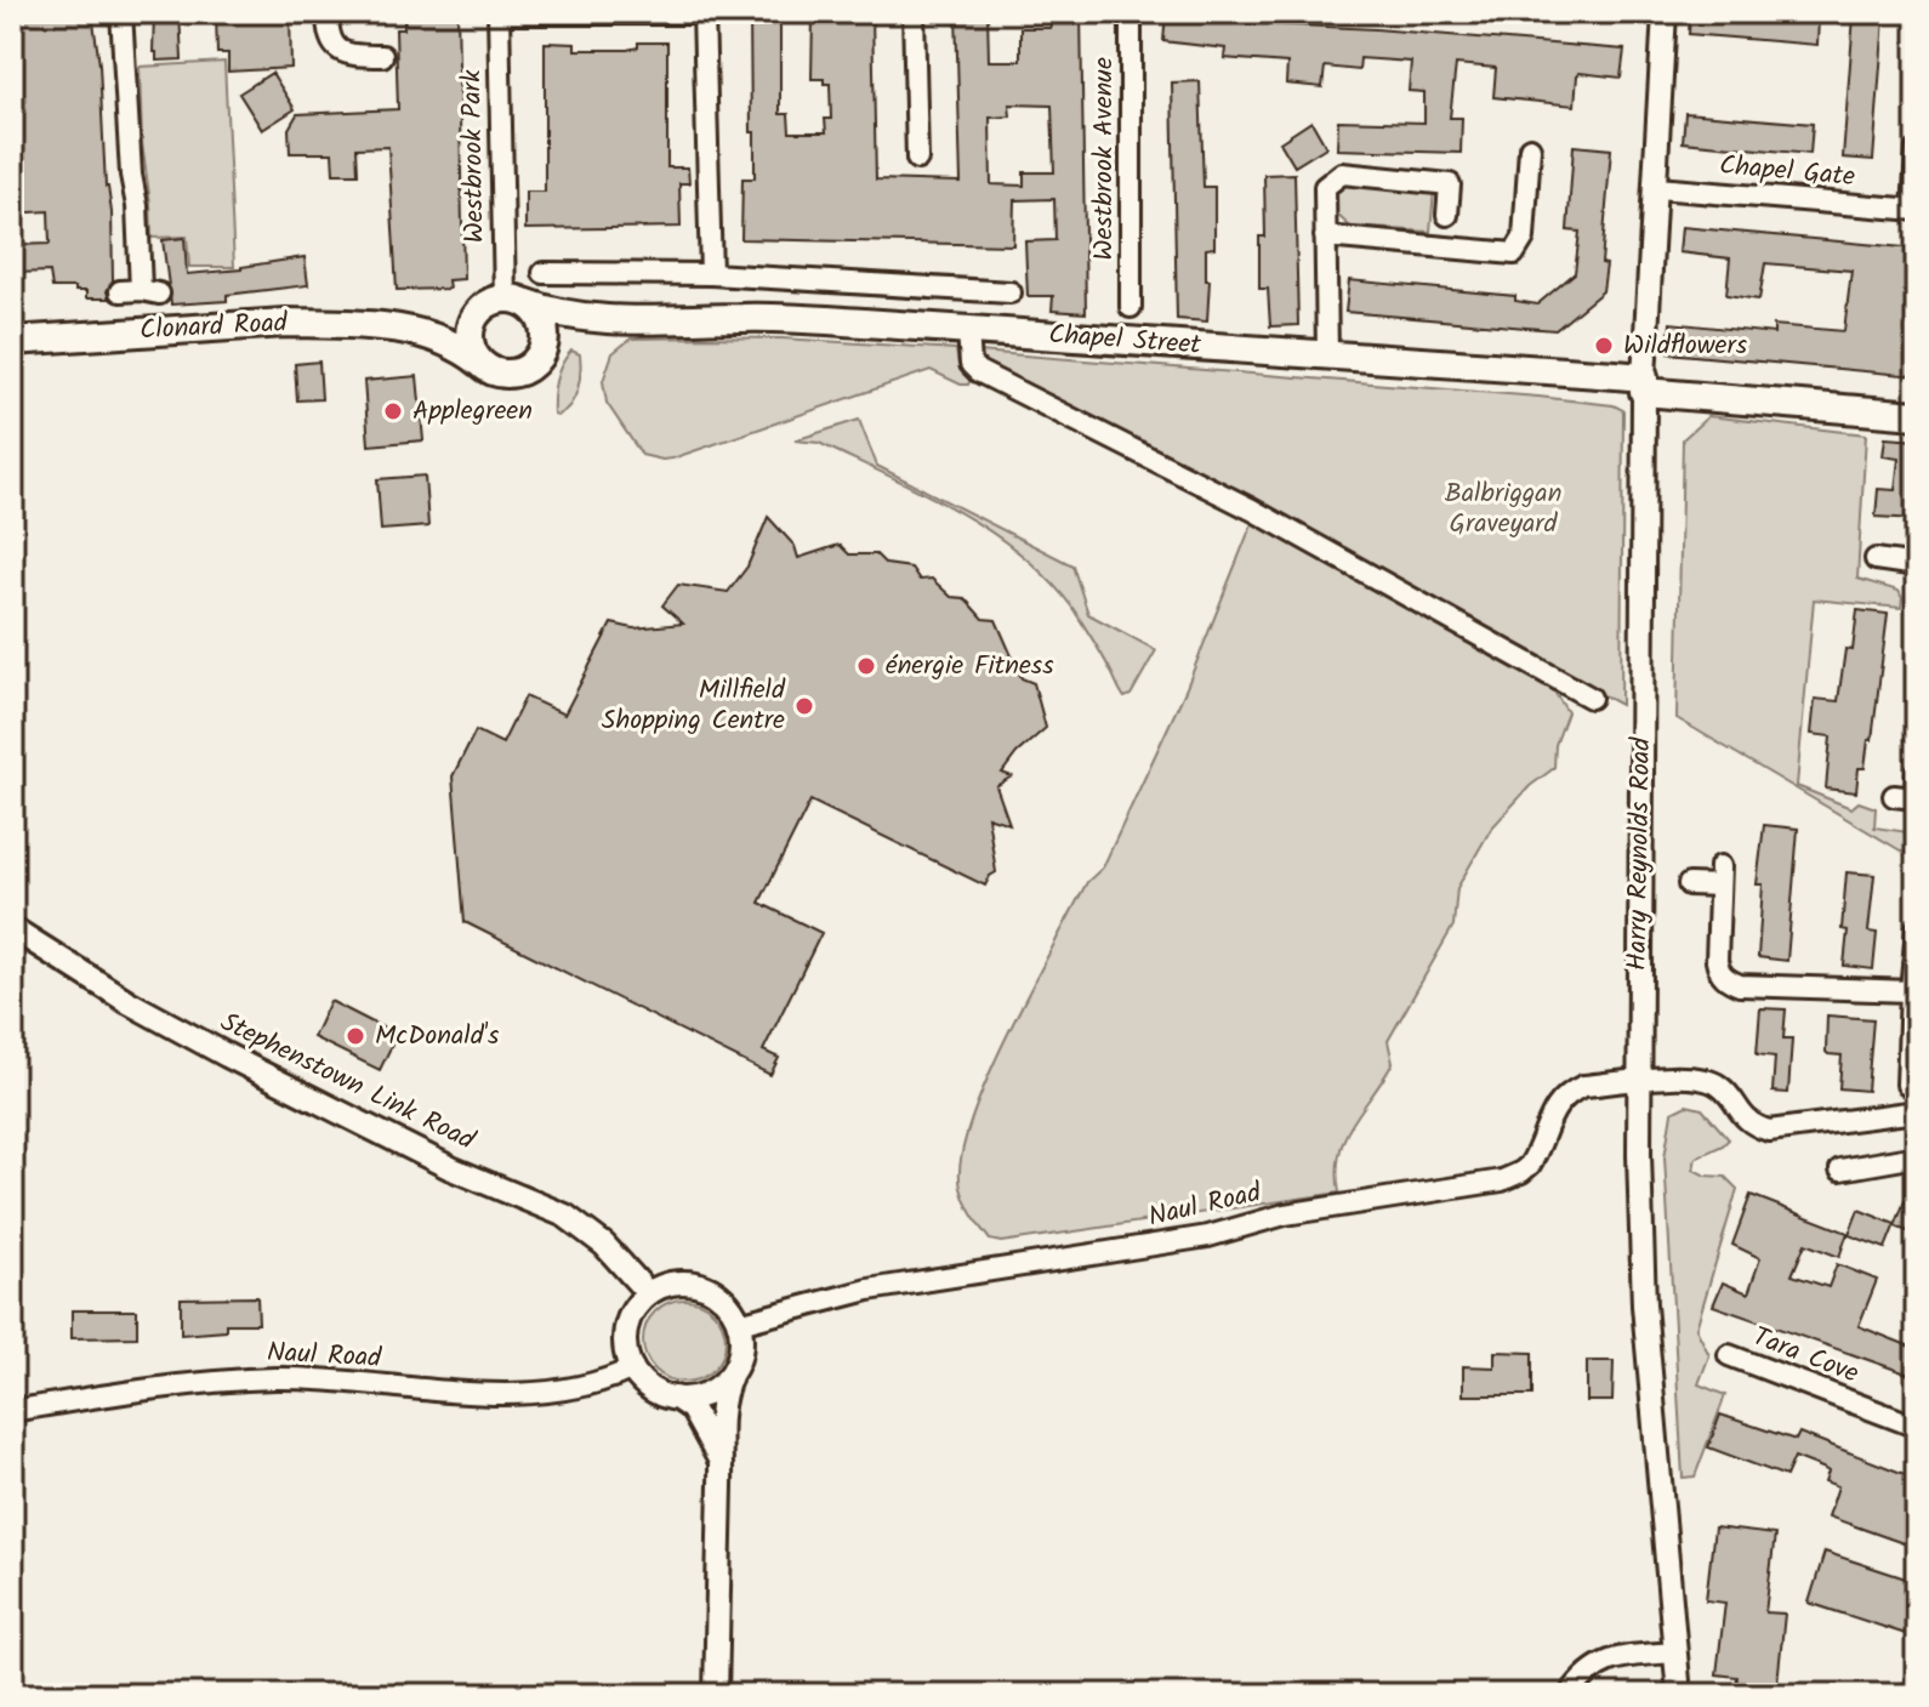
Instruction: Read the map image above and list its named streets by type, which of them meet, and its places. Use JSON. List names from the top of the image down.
{
  "streets": {
    "main road": ["Clonard Road", "Chapel Street"],
    "street": [
      "Westbrook Park",
      "Westbrook Avenue",
      "Chapel Gate",
      "Harry Reynolds Road",
      "Stephenstown Link Road",
      "Naul Road",
      "Tara Cove"
    ]
  },
  "crossings": [
    ["Westbrook Park", "Clonard Road"],
    ["Westbrook Park", "Chapel Street"],
    ["Chapel Gate", "Harry Reynolds Road"],
    ["Clonard Road", "Chapel Street"],
    ["Chapel Street", "Harry Reynolds Road"],
    ["Harry Reynolds Road", "Naul Road"],
    ["Stephenstown Link Road", "Naul Road"]
  ],
  "parks": ["Balbriggan Graveyard"],
  "places": [
    "Wildflowers",
    "Applegreen",
    "énergie Fitness",
    "Millfield Shopping Centre",
    "McDonald's"
  ]
}
